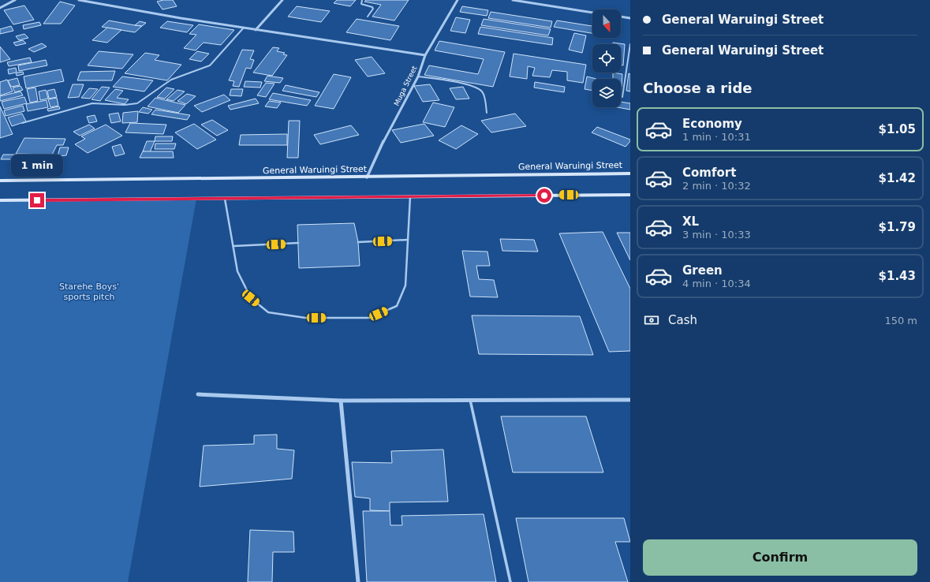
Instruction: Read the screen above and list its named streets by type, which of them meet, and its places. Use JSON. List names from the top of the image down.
{
  "streets": {
    "main road": ["General Waruingi Street"],
    "street": ["Muga Street"]
  },
  "crossings": [
    ["Muga Street", "General Waruingi Street"]
  ],
  "parks": ["Starehe Boys' sports pitch"],
  "north": "bottom",
  "page": {
    "banner": ["General Waruingi Street", "General Waruingi Street"],
    "heading": "Choose a ride",
    "list": [
      {
        "name": "Economy",
        "note": "1 min · 10:31",
        "value": "$1.05"
      },
      {
        "name": "Comfort",
        "note": "2 min · 10:32",
        "value": "$1.42"
      },
      {
        "name": "XL",
        "note": "3 min · 10:33",
        "value": "$1.79"
      },
      {
        "name": "Green",
        "note": "4 min · 10:34",
        "value": "$1.43"
      }
    ],
    "bubble": "1 min",
    "pay": ["Cash", "150 m"],
    "buttons": "Confirm"
  }
}
